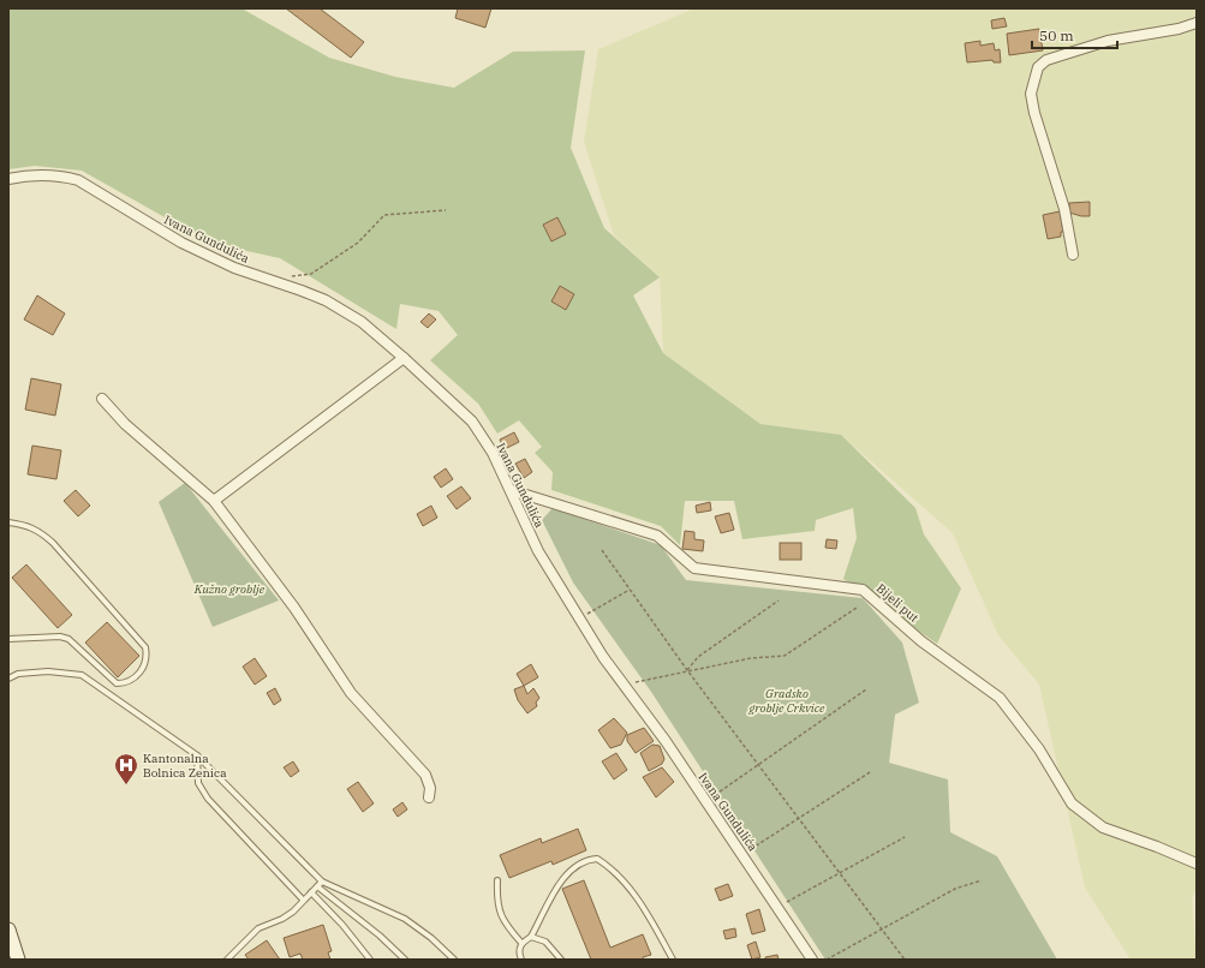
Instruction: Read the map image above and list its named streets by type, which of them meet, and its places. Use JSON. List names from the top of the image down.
{
  "streets": {
    "street": ["Ivana Gundulića", "Bijeli put"]
  },
  "crossings": [
    ["Ivana Gundulića", "Bijeli put"]
  ],
  "parks": ["Kužno groblje", "Gradsko groblje Crkvice"],
  "places": {
    "hospital": ["Kantonalna Bolnica Zenica"]
  },
  "scale_bar": "50 m"
}
